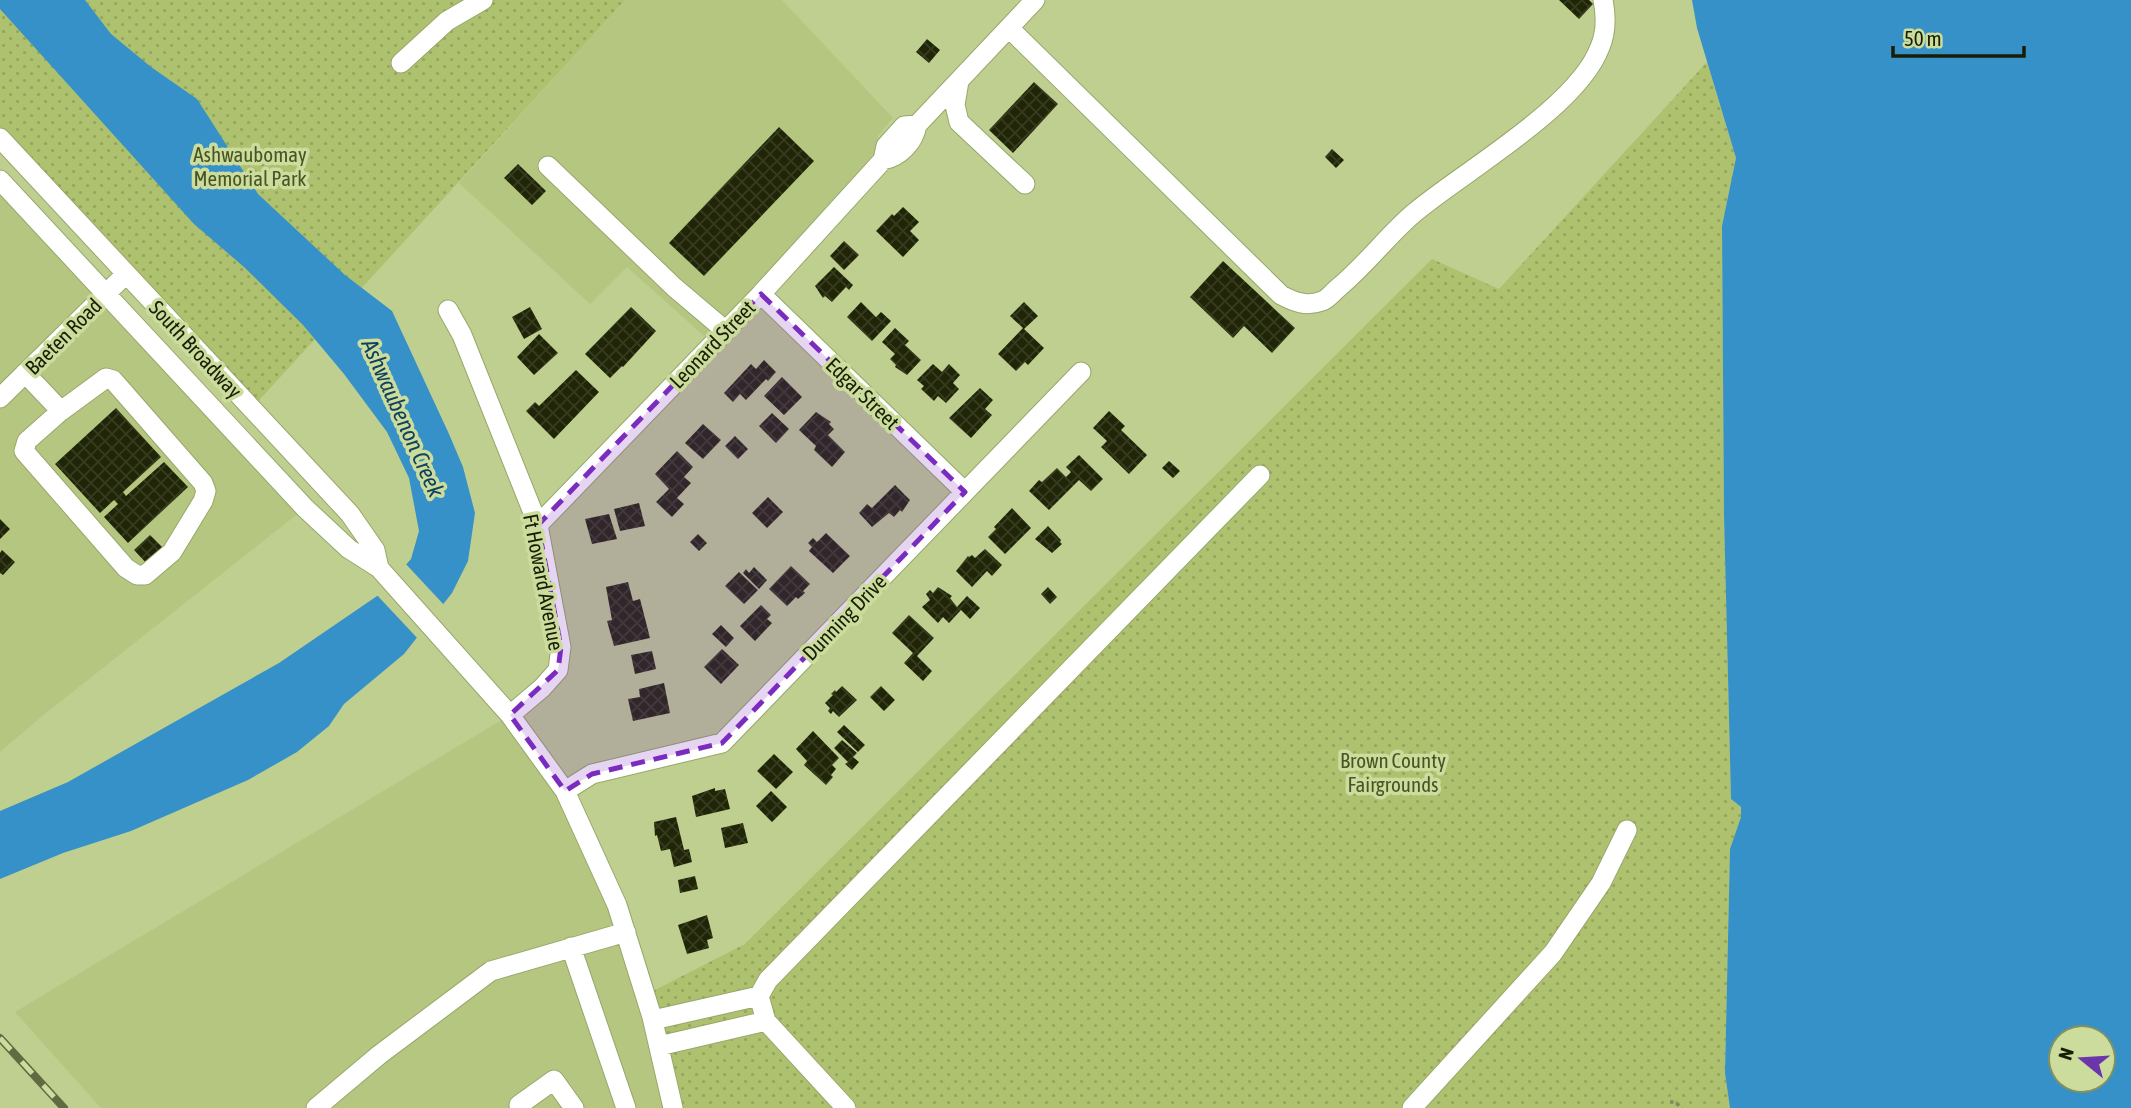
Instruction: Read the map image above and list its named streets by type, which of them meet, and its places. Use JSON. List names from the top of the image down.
{
  "streets": {
    "street": [
      "Baeten Road",
      "Leonard Street",
      "South Broadway",
      "Edgar Street",
      "Ft Howard Avenue",
      "Dunning Drive"
    ]
  },
  "crossings": [
    ["Baeten Road", "South Broadway"],
    ["Leonard Street", "Edgar Street"],
    ["Leonard Street", "Ft Howard Avenue"],
    ["South Broadway", "Ft Howard Avenue"],
    ["Edgar Street", "Dunning Drive"]
  ],
  "water": ["Ashwaubenon Creek"],
  "parks": ["Ashwaubomay Memorial Park", "Brown County Fairgrounds"],
  "scale_bar": "50 m",
  "north": "left"
}
